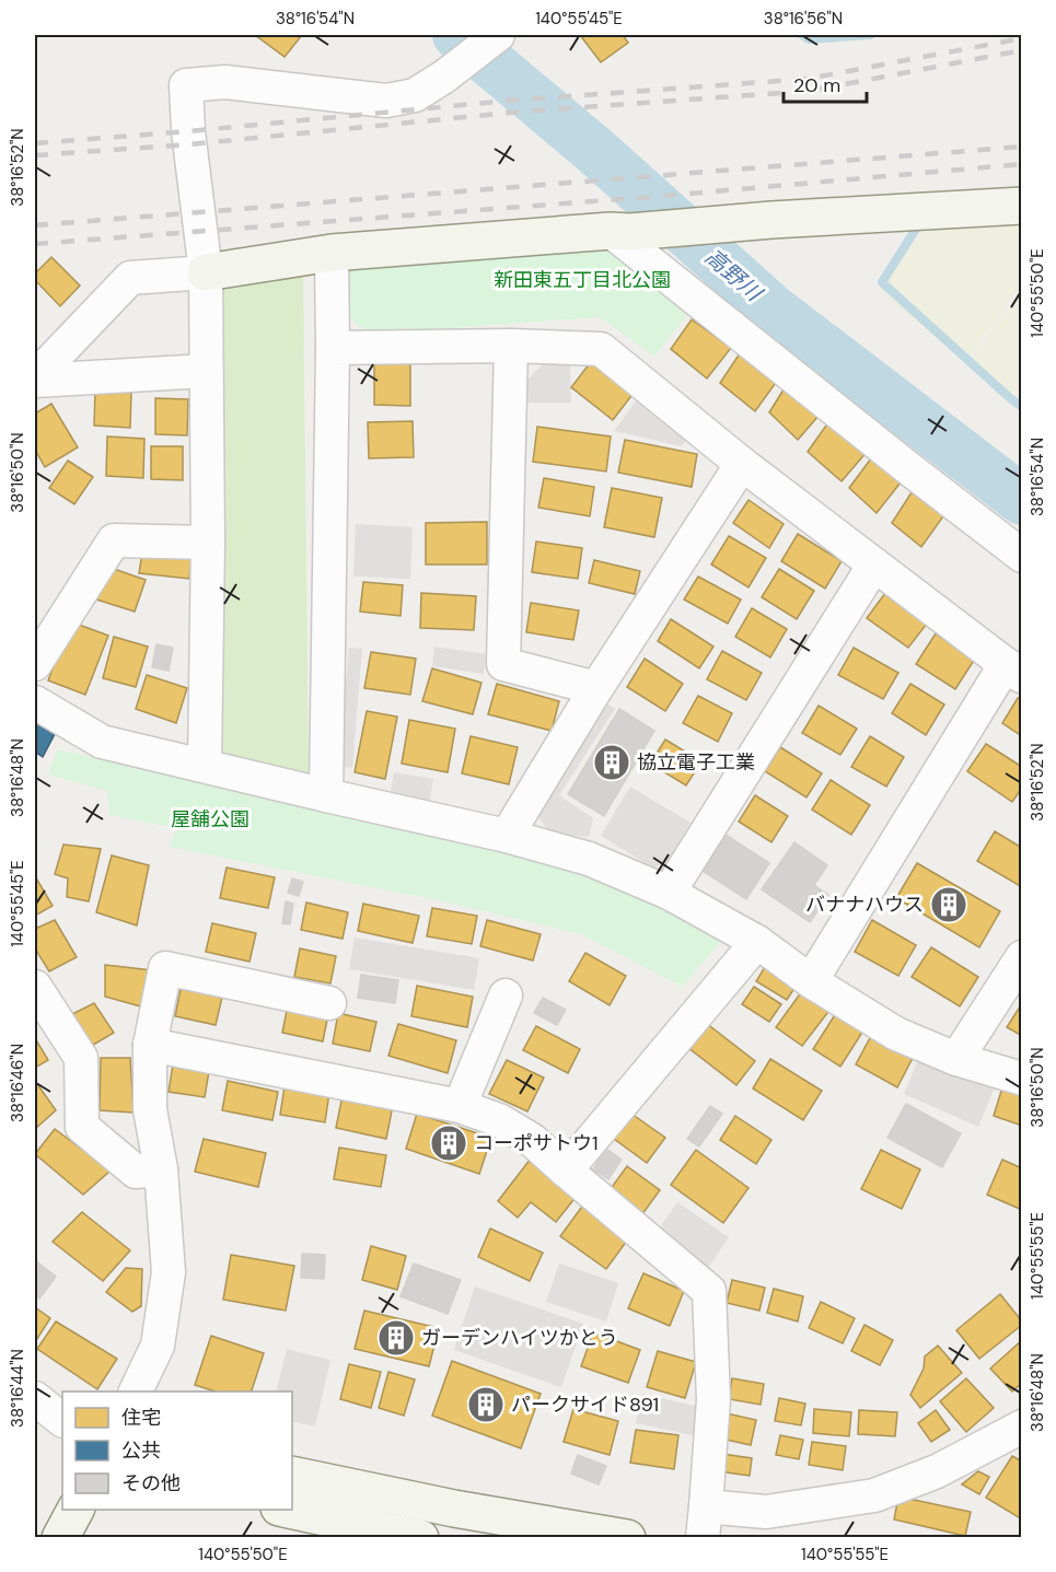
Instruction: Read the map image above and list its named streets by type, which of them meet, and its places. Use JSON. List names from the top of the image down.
{
  "water": ["高野川"],
  "parks": ["新田東五丁目北公園", "屋舗公園"],
  "places": {
    "building": [
      "協立電子工業",
      "バナナハウス",
      "コーポサトウ1",
      "ガーデンハイツかとう",
      "パークサイド891"
    ]
  },
  "legend": ["住宅", "公共", "その他"],
  "scale_bar": "20 m",
  "coordinates": [
    "38°16'54\"N",
    "140°55'45\"E",
    "38°16'56\"N",
    "38°16'52\"N",
    "140°55'50\"E",
    "38°16'50\"N",
    "38°16'48\"N",
    "38°16'46\"N",
    "140°55'55\"E",
    "38°16'44\"N"
  ]
}
